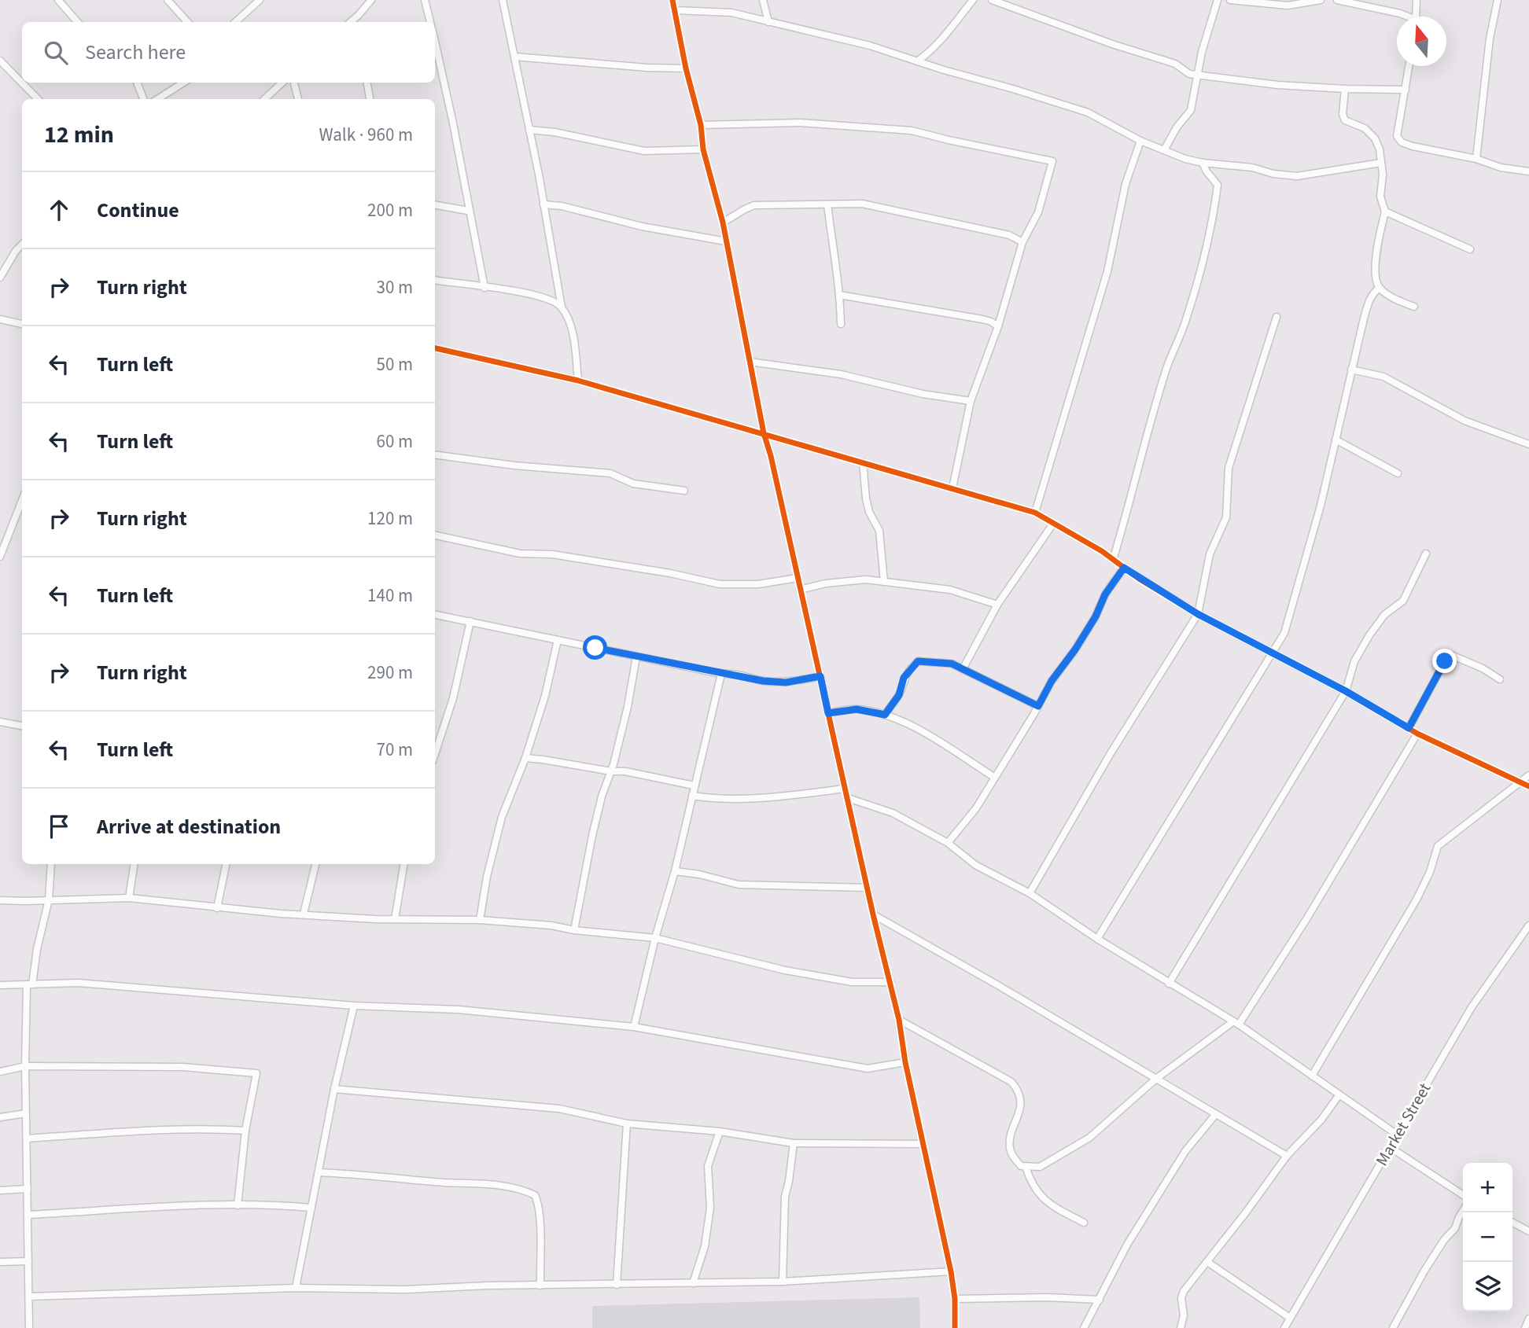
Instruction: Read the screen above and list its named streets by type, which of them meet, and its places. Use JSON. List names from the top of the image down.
{
  "streets": {
    "street": ["Market Street"]
  },
  "north": "top",
  "page": {
    "search": "Search here",
    "heading": ["12 min", "Walk · 960 m"],
    "list": [
      ["Continue", "200 m"],
      ["Turn right", "30 m"],
      ["Turn left", "50 m"],
      ["Turn left", "60 m"],
      ["Turn right", "120 m"],
      ["Turn left", "140 m"],
      ["Turn right", "290 m"],
      ["Turn left", "70 m"],
      "Arrive at destination"
    ],
    "map_buttons": ["+", "−"]
  }
}
